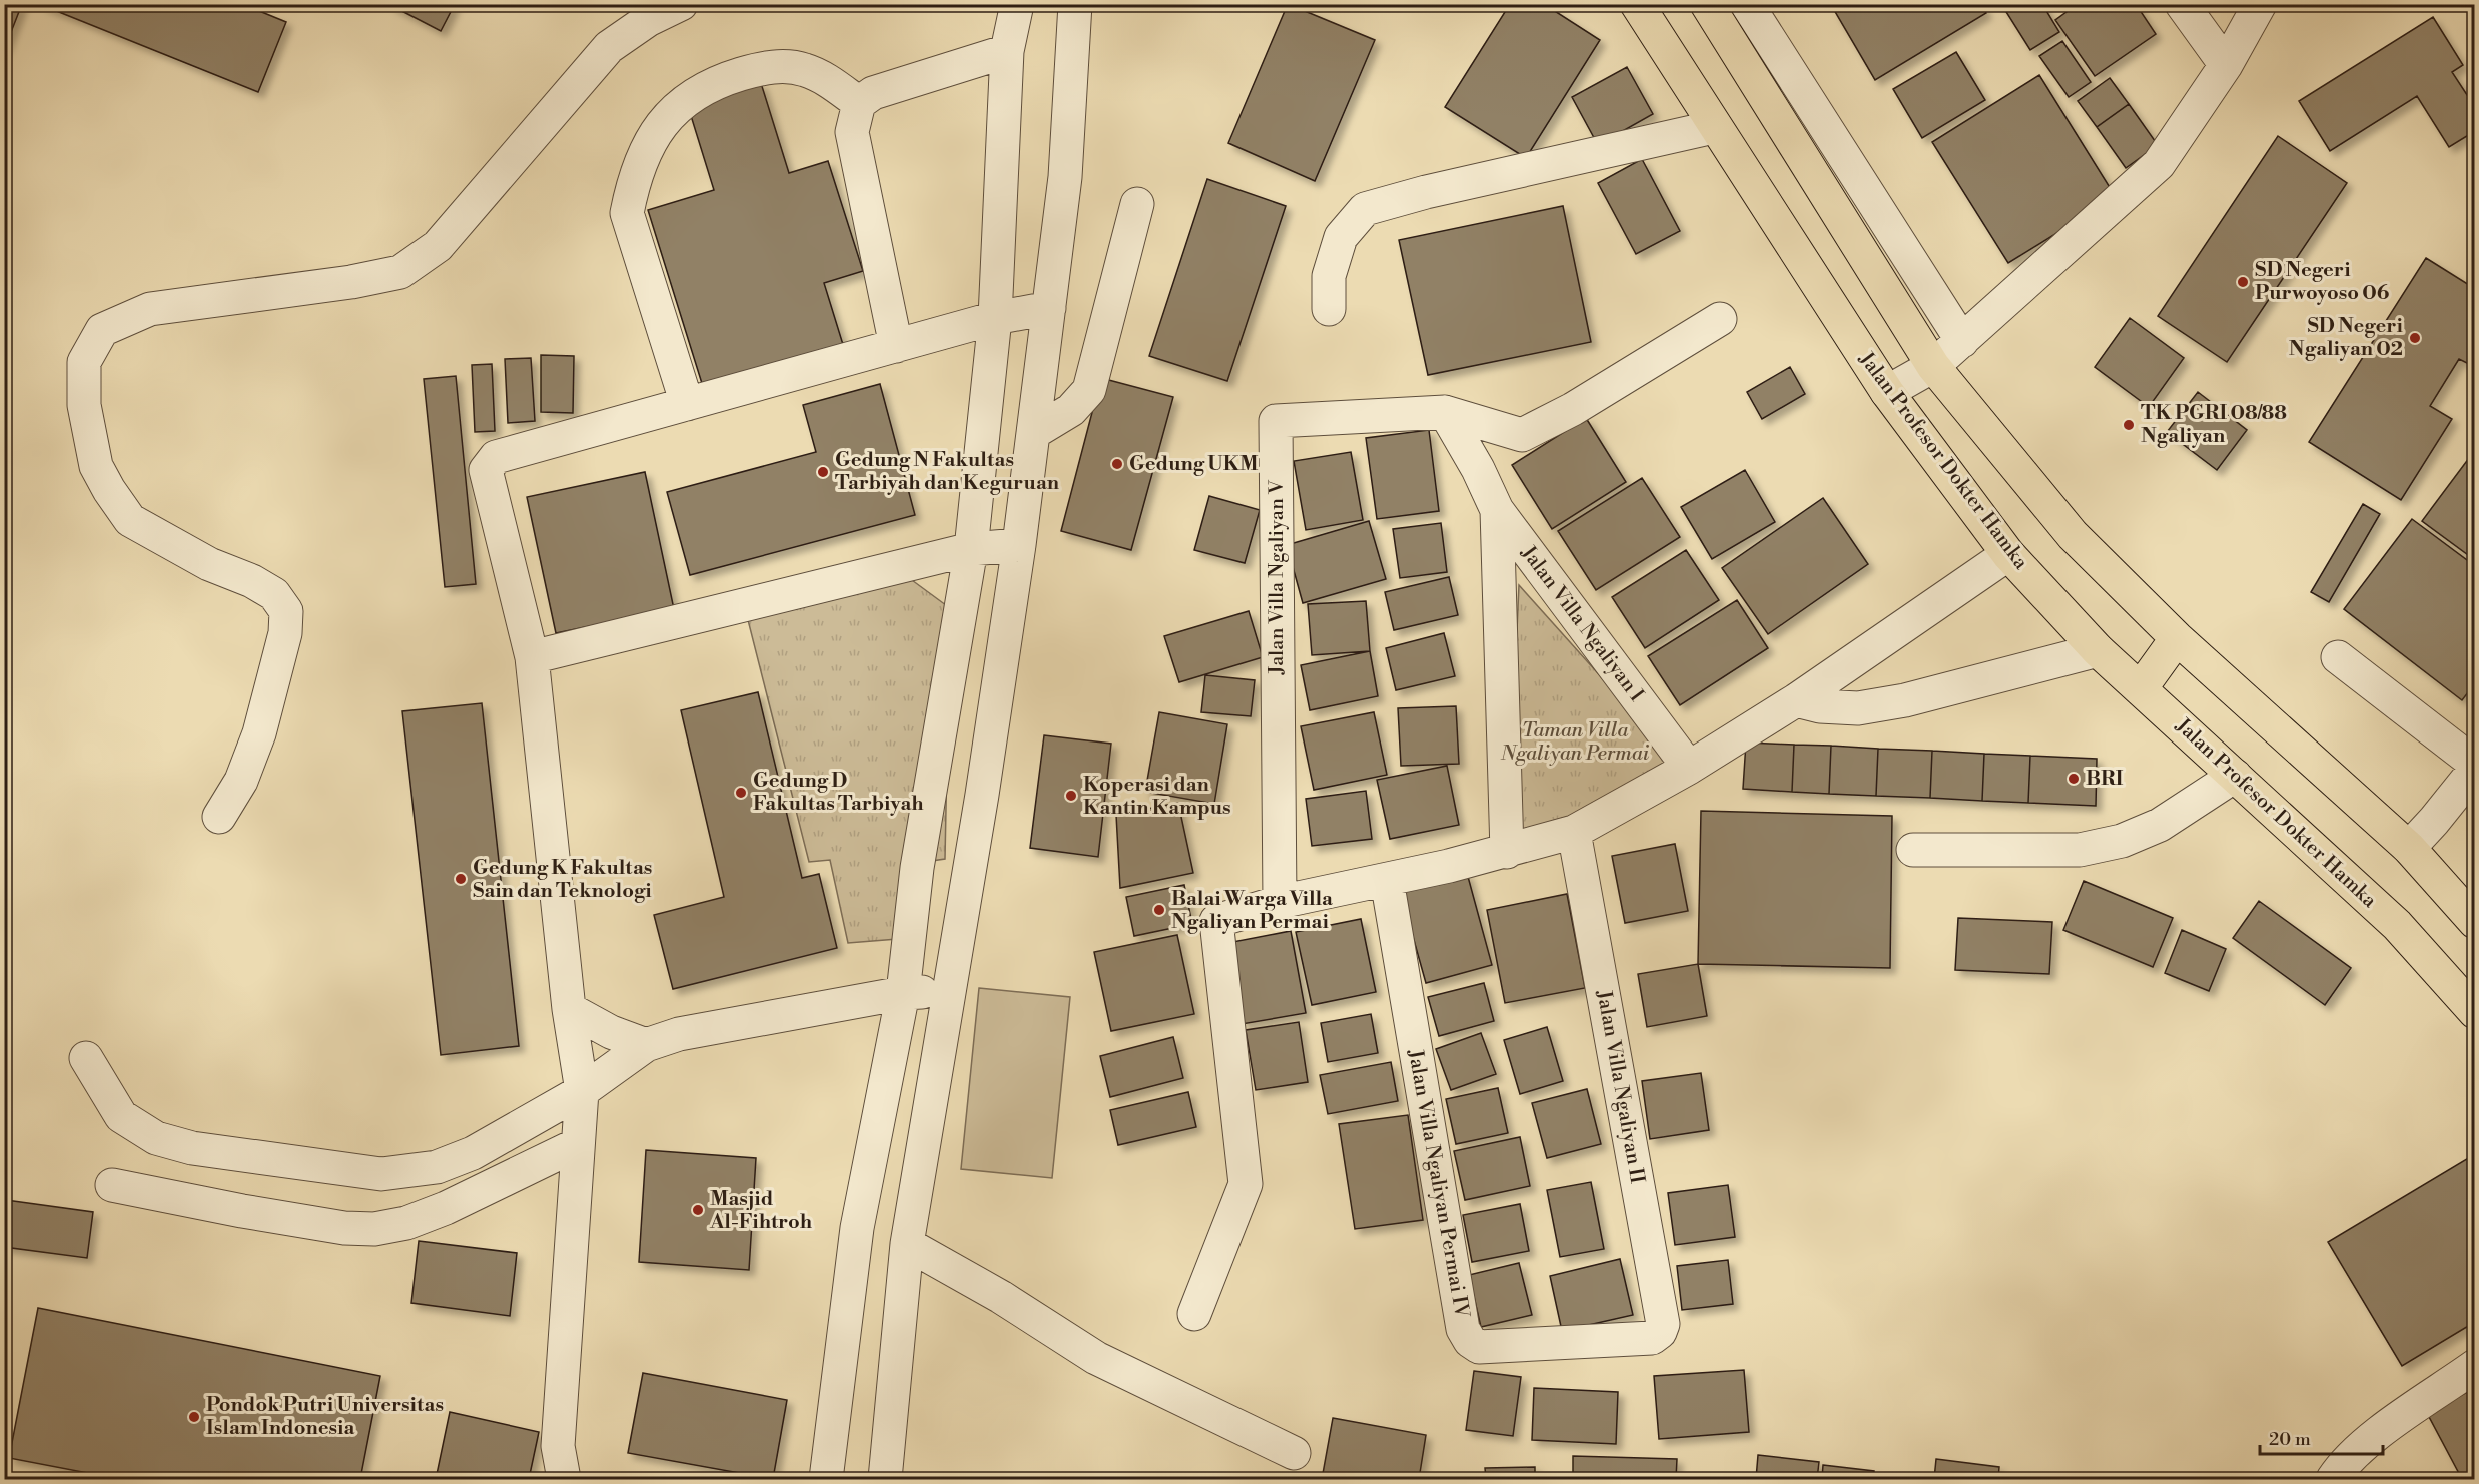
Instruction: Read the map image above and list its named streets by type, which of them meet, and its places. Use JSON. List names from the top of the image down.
{
  "streets": {
    "main road": ["Jalan Profesor Dokter Hamka"],
    "street": [
      "Jalan Villa Ngaliyan V",
      "Jalan Villa Ngaliyan I",
      "Jalan Villa Ngaliyan II",
      "Jalan Villa Ngaliyan Permai IV"
    ]
  },
  "crossings": [
    ["Jalan Villa Ngaliyan II", "Jalan Villa Ngaliyan Permai IV"]
  ],
  "parks": ["Taman Villa Ngaliyan Permai"],
  "places": [
    "SD Negeri Purwoyoso 06",
    "SD Negeri Ngaliyan 02",
    "TK PGRI 08/88 Ngaliyan",
    "Gedung UKM",
    "Gedung N Fakultas Tarbiyah dan Keguruan",
    "BRI",
    "Gedung D Fakultas Tarbiyah",
    "Koperasi dan Kantin Kampus",
    "Gedung K Fakultas Sain dan Teknologi",
    "Balai Warga Villa Ngaliyan Permai",
    "Masjid Al-Fihtroh",
    "Pondok Putri Universitas Islam Indonesia"
  ],
  "scale_bar": "20 m"
}
